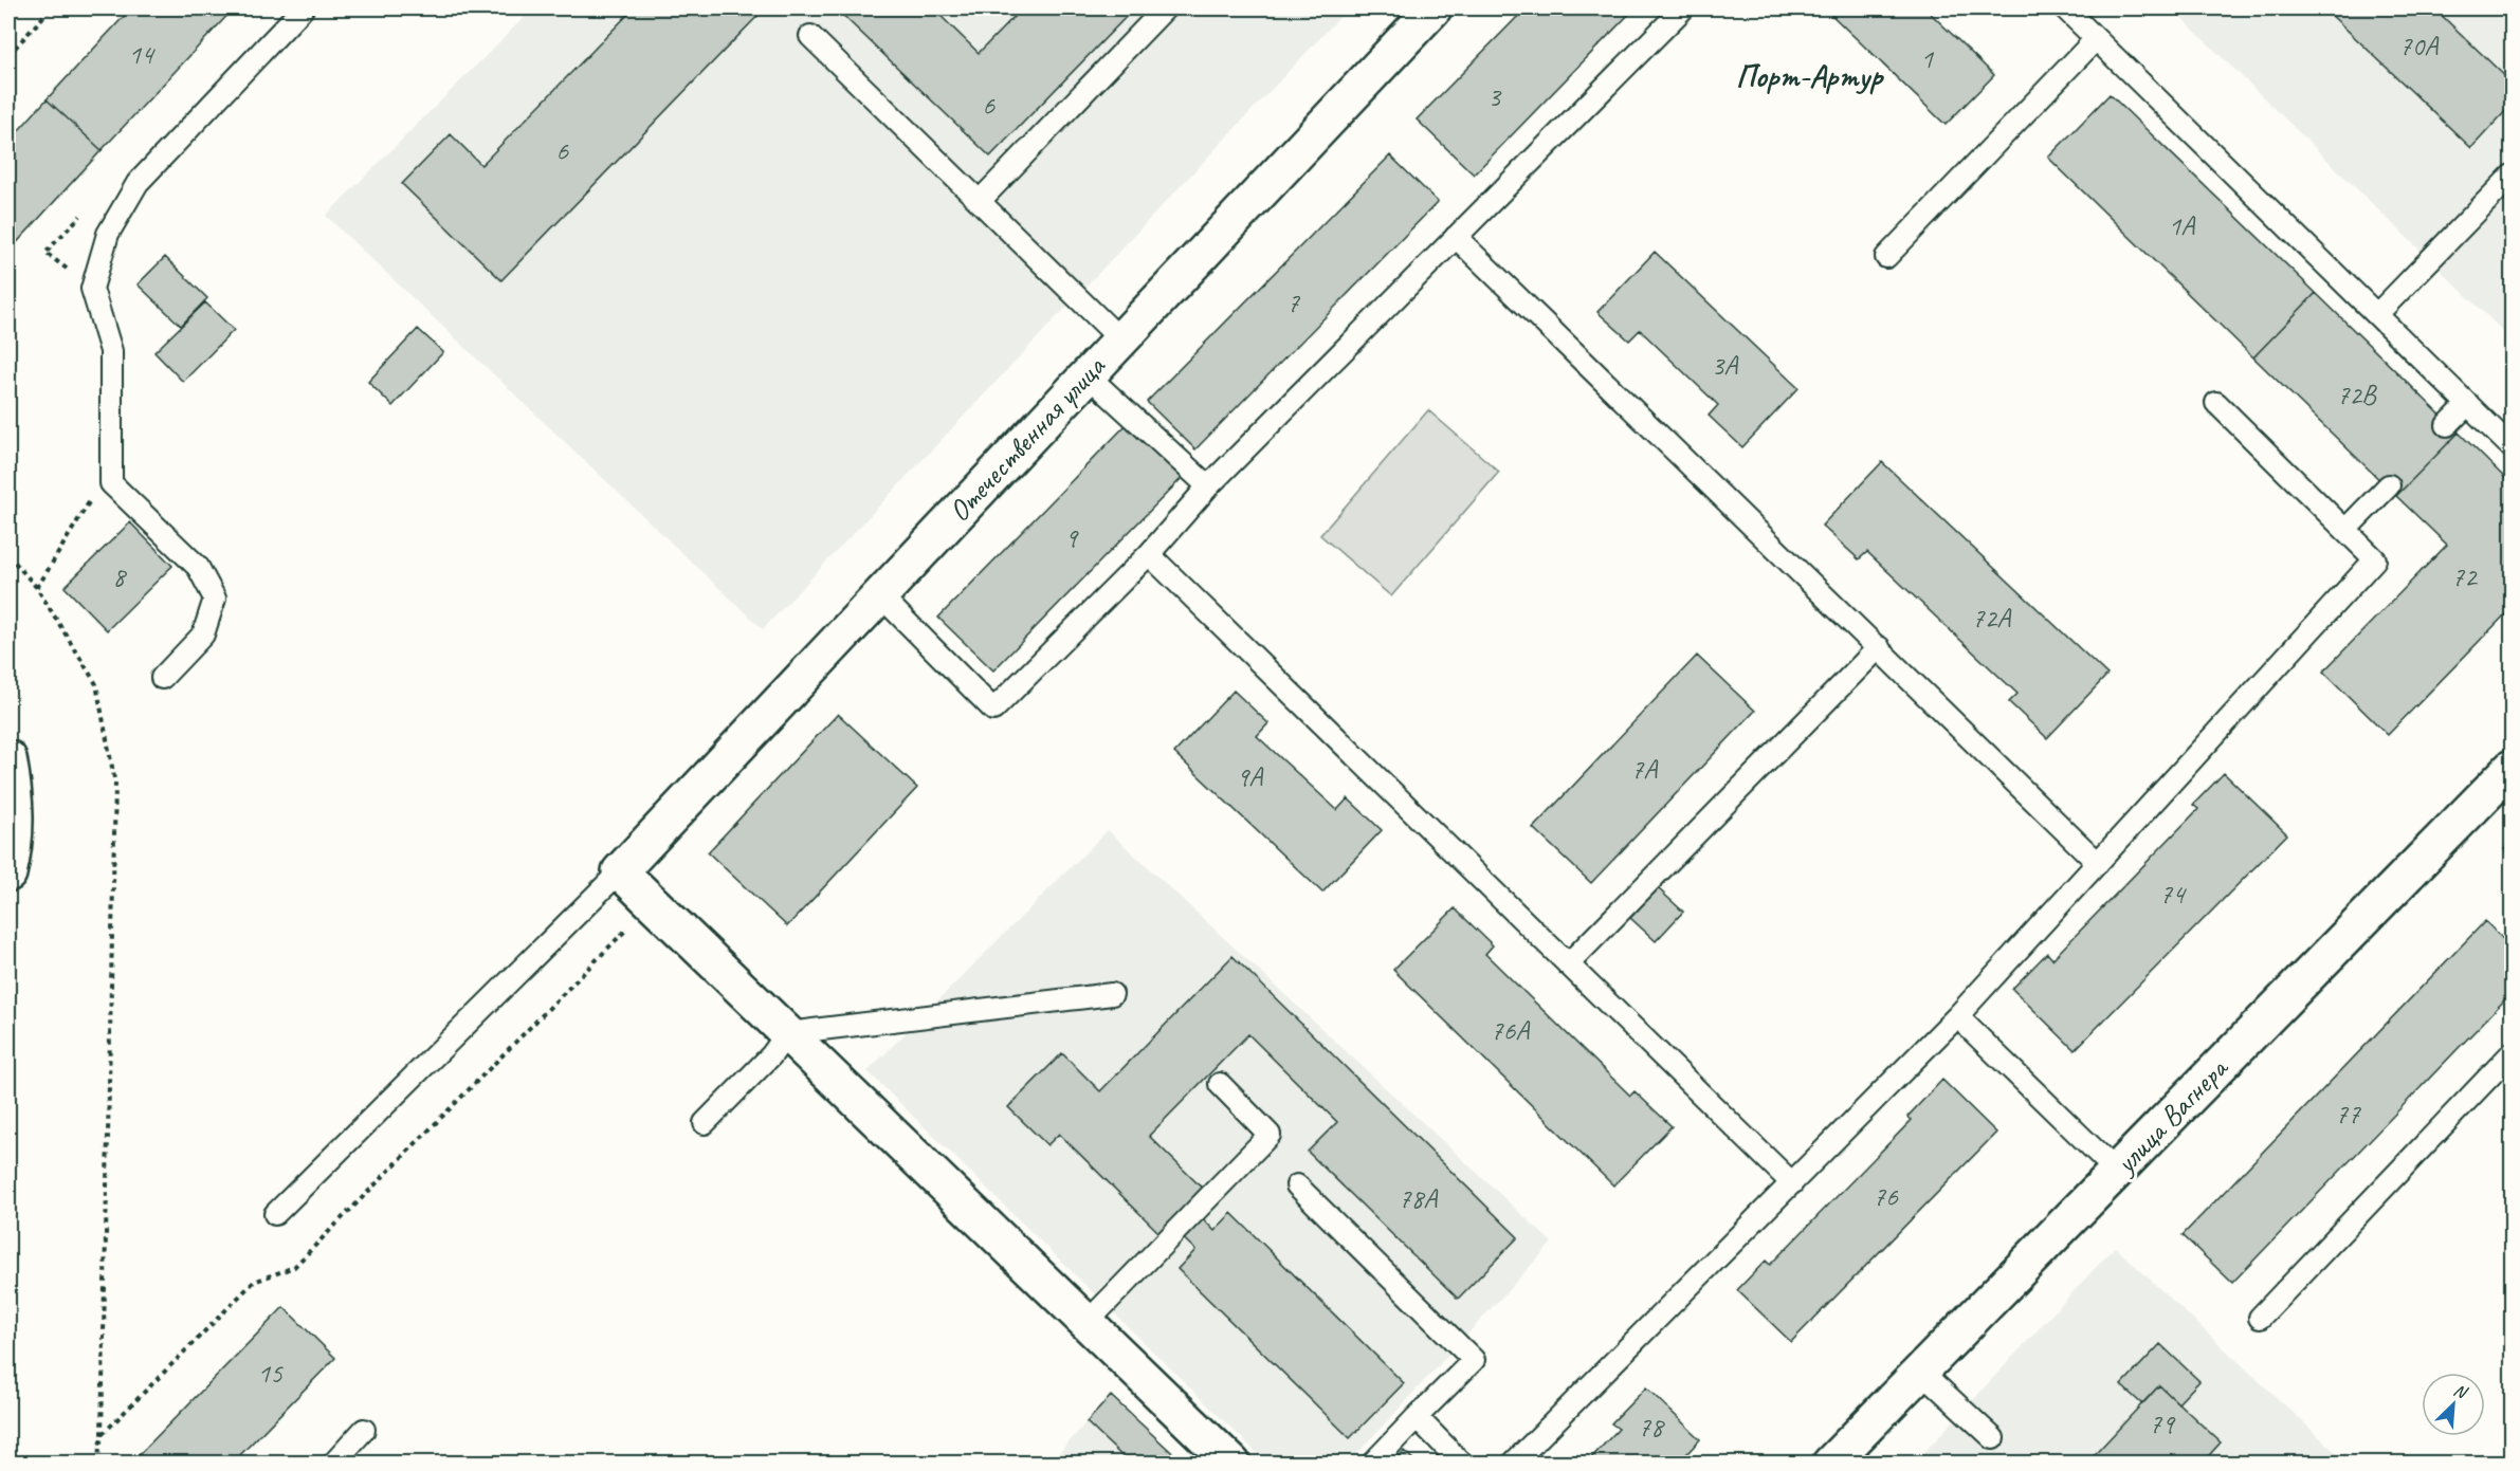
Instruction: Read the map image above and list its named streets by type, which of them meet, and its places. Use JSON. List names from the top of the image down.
{
  "streets": {
    "street": ["Отечественная улица", "улица Вагнера"]
  },
  "districts": ["Порт-Артур"],
  "house_numbers": [
    "70А",
    "14",
    "1",
    "3",
    "6",
    "6",
    "1А",
    "7",
    "3А",
    "72В",
    "9",
    "8",
    "72",
    "72А",
    "7А",
    "9А",
    "74",
    "76А",
    "77",
    "76",
    "78А",
    "15",
    "79",
    "78"
  ],
  "north": "top right"
}
